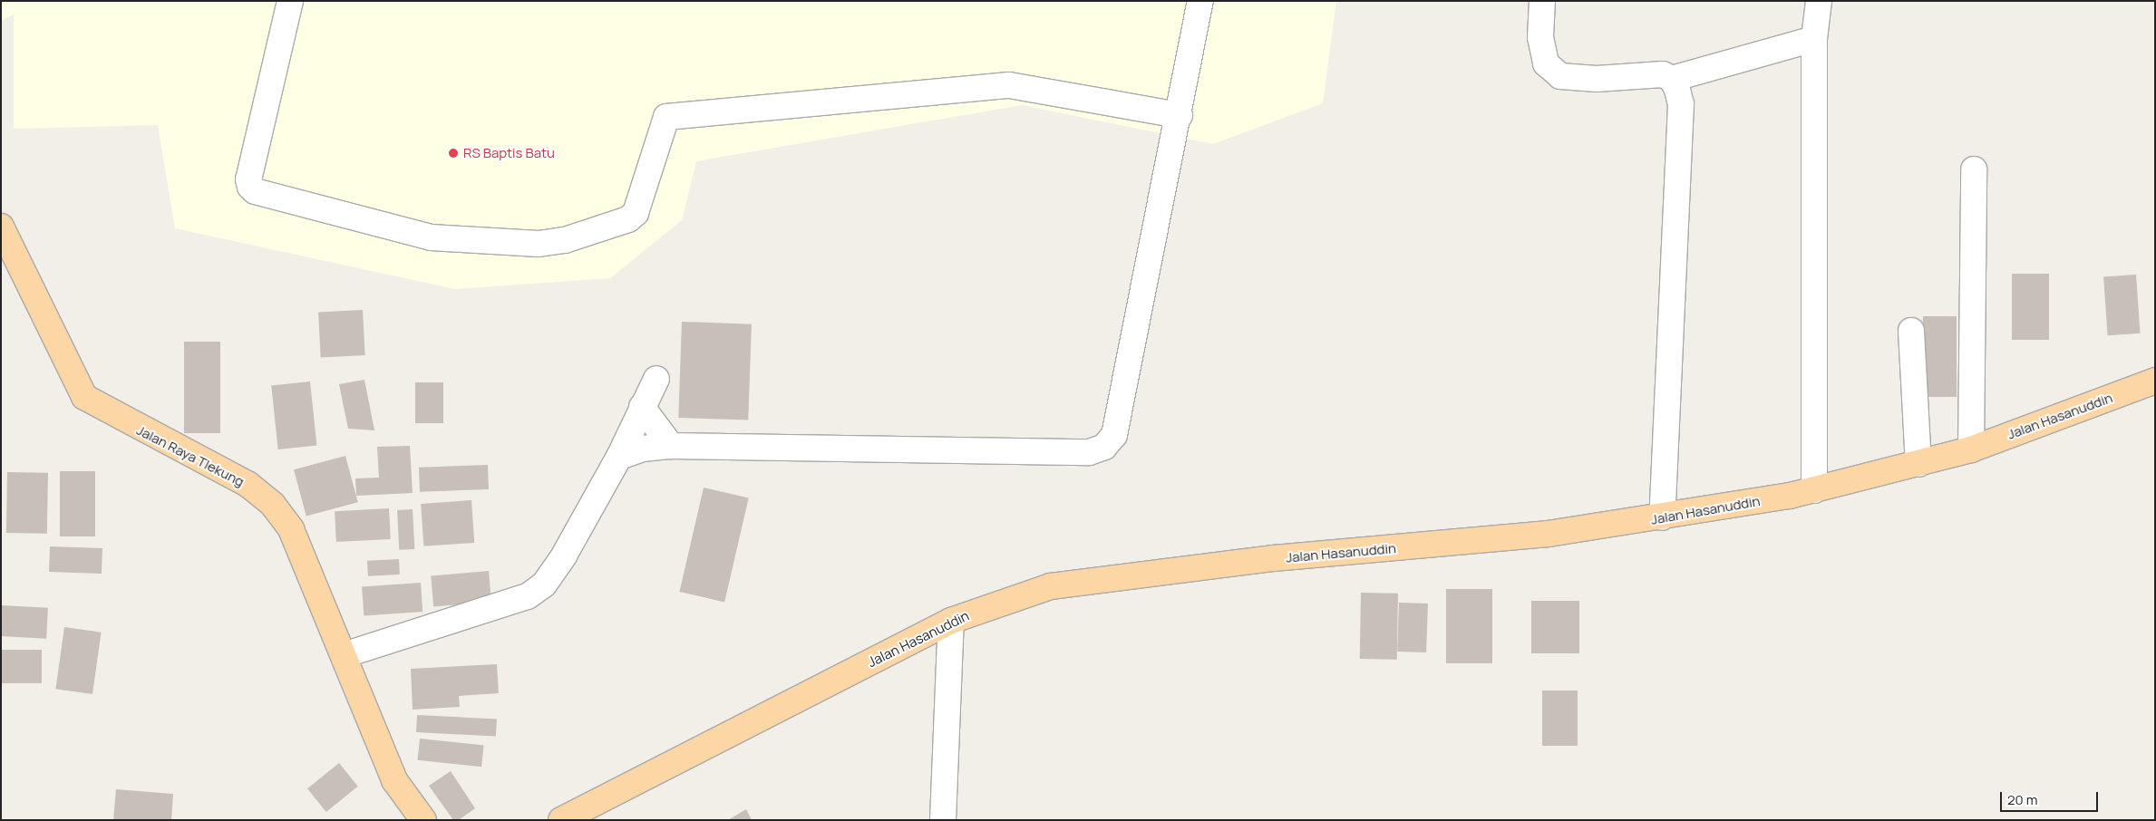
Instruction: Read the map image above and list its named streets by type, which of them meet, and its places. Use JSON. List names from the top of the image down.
{
  "streets": {
    "main road": ["Jalan Hasanuddin", "Jalan Raya Tlekung"]
  },
  "places": ["RS Baptis Batu"],
  "scale_bar": "20 m"
}
